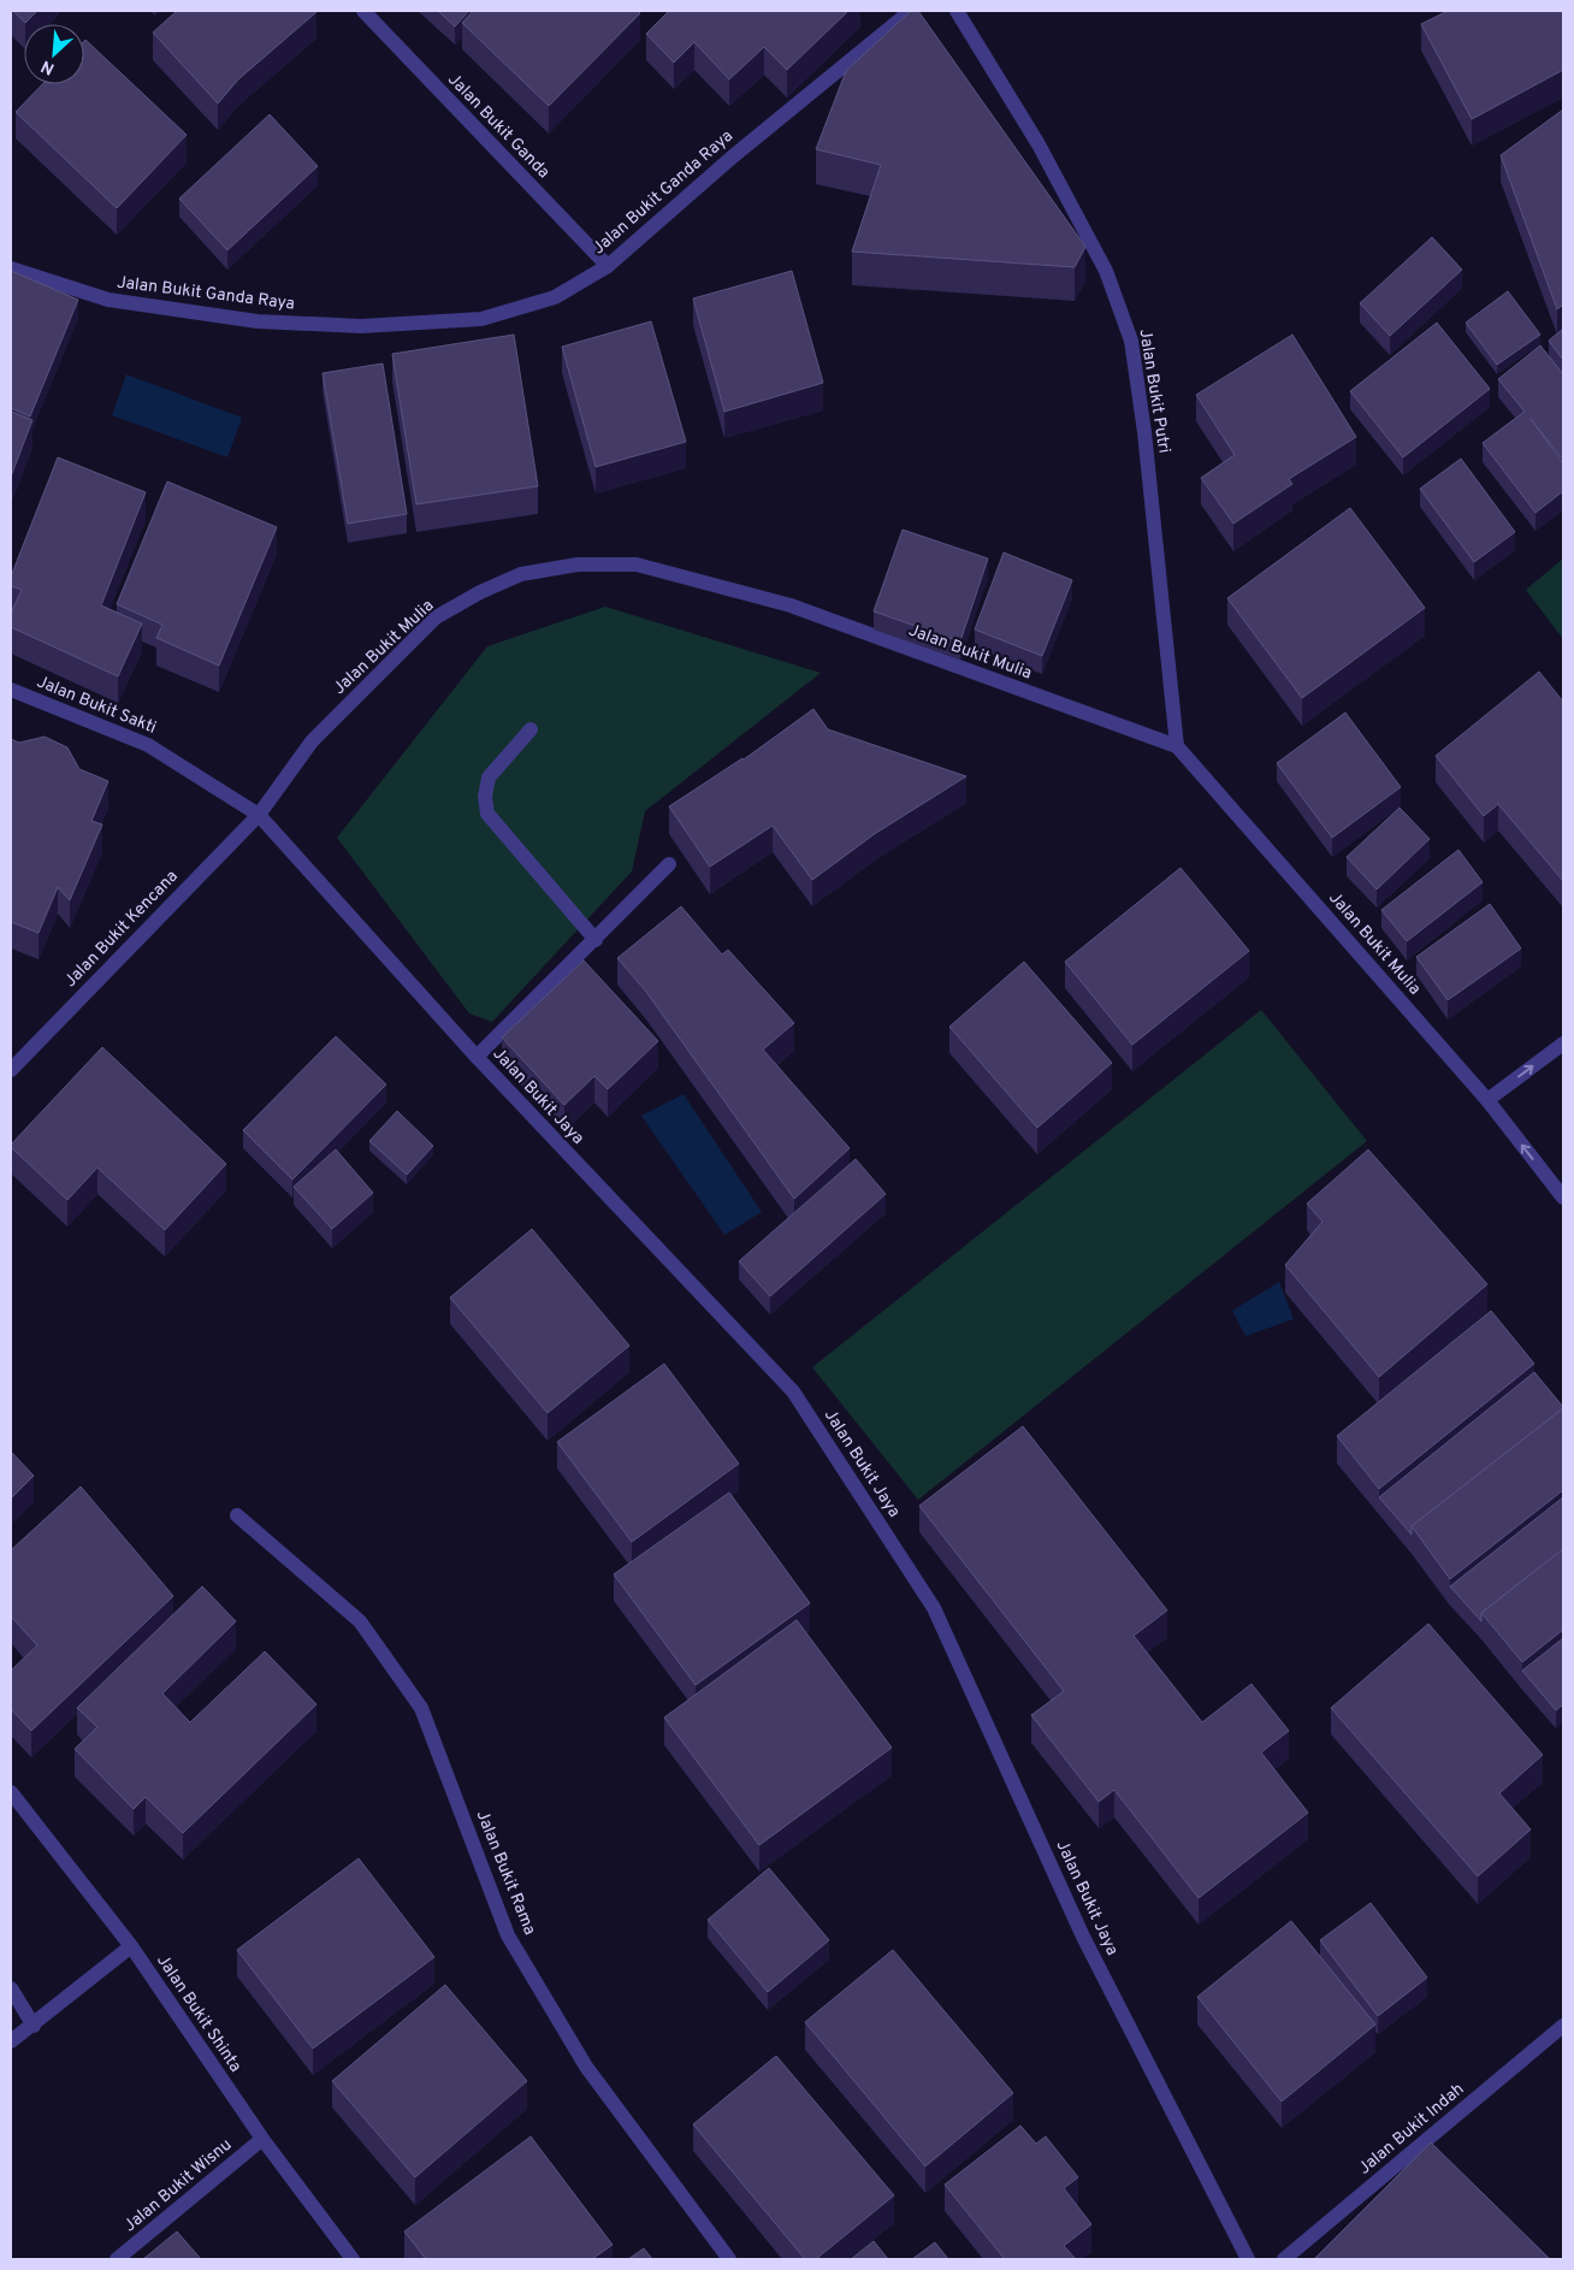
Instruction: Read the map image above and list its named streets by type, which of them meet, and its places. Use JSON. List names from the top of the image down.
{
  "streets": {
    "street": [
      "Jalan Bukit Ganda",
      "Jalan Bukit Ganda Raya",
      "Jalan Bukit Putri",
      "Jalan Bukit Mulia",
      "Jalan Bukit Sakti",
      "Jalan Bukit Kencana",
      "Jalan Bukit Jaya",
      "Jalan Bukit Rama",
      "Jalan Bukit Shinta",
      "Jalan Bukit Indah",
      "Jalan Bukit Wisnu"
    ]
  },
  "crossings": [
    ["Jalan Bukit Ganda", "Jalan Bukit Ganda Raya"],
    ["Jalan Bukit Putri", "Jalan Bukit Mulia"],
    ["Jalan Bukit Mulia", "Jalan Bukit Sakti"],
    ["Jalan Bukit Mulia", "Jalan Bukit Kencana"],
    ["Jalan Bukit Mulia", "Jalan Bukit Jaya"],
    ["Jalan Bukit Sakti", "Jalan Bukit Kencana"],
    ["Jalan Bukit Sakti", "Jalan Bukit Jaya"],
    ["Jalan Bukit Kencana", "Jalan Bukit Jaya"],
    ["Jalan Bukit Shinta", "Jalan Bukit Wisnu"]
  ],
  "north": "bottom left"
}
